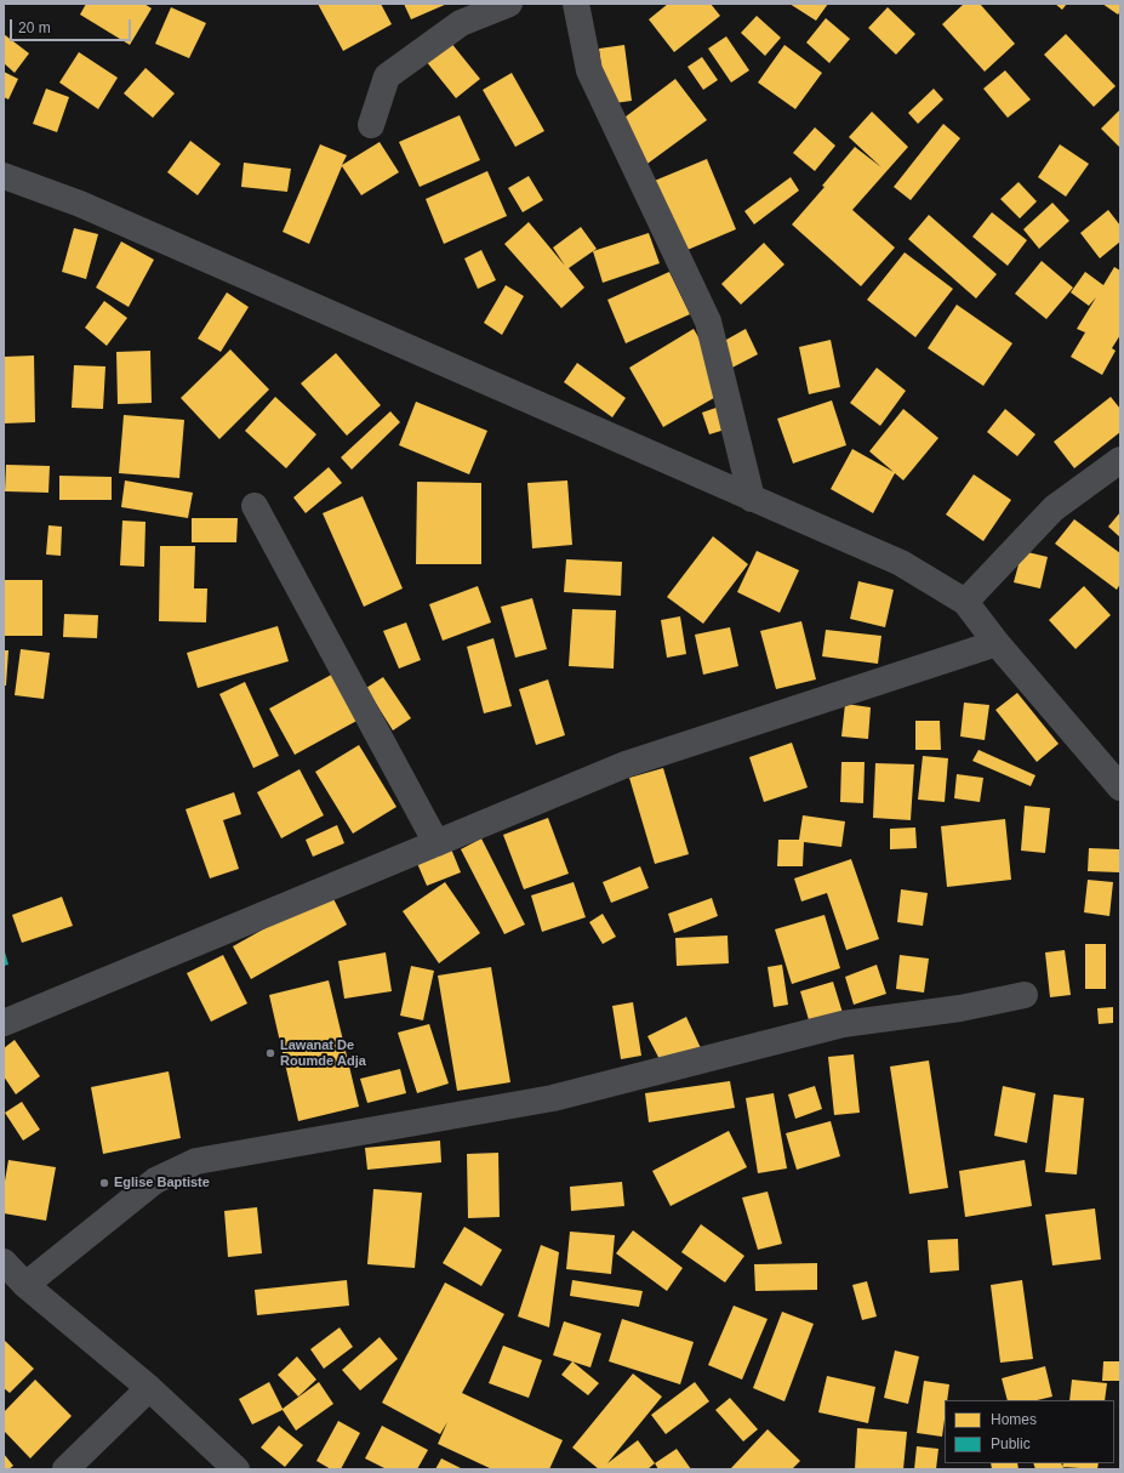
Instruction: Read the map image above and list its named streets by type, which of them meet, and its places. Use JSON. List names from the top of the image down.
{
  "places": ["Lawanat De Roumde Adja", "Eglise Baptiste"],
  "legend": ["Homes", "Public"],
  "scale_bar": "20 m"
}
